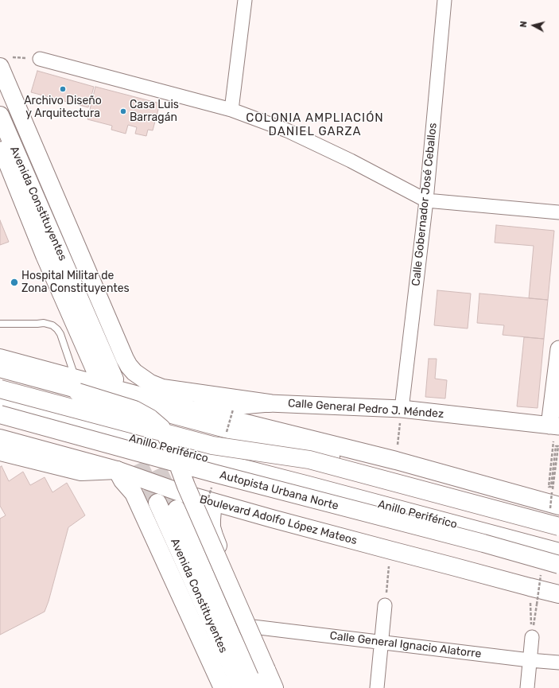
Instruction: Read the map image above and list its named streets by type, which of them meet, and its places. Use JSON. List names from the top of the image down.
{
  "streets": {
    "main road": [
      "Avenida Constituyentes",
      "Anillo Periférico",
      "Autopista Urbana Norte",
      "Boulevard Adolfo López Mateos"
    ],
    "street": ["Calle Gobernador José Ceballos", "Calle General Pedro J. Méndez", "Calle General Ignacio Alatorre"]
  },
  "crossings": [
    ["Calle Gobernador José Ceballos", "Calle General Pedro J. Méndez"]
  ],
  "districts": ["COLONIA AMPLIACIÓN DANIEL GARZA"],
  "places": ["Archivo Diseño y Arquitectura", "Casa Luis Barragán", "Hospital Militar de Zona Constituyentes"],
  "north": "left"
}
